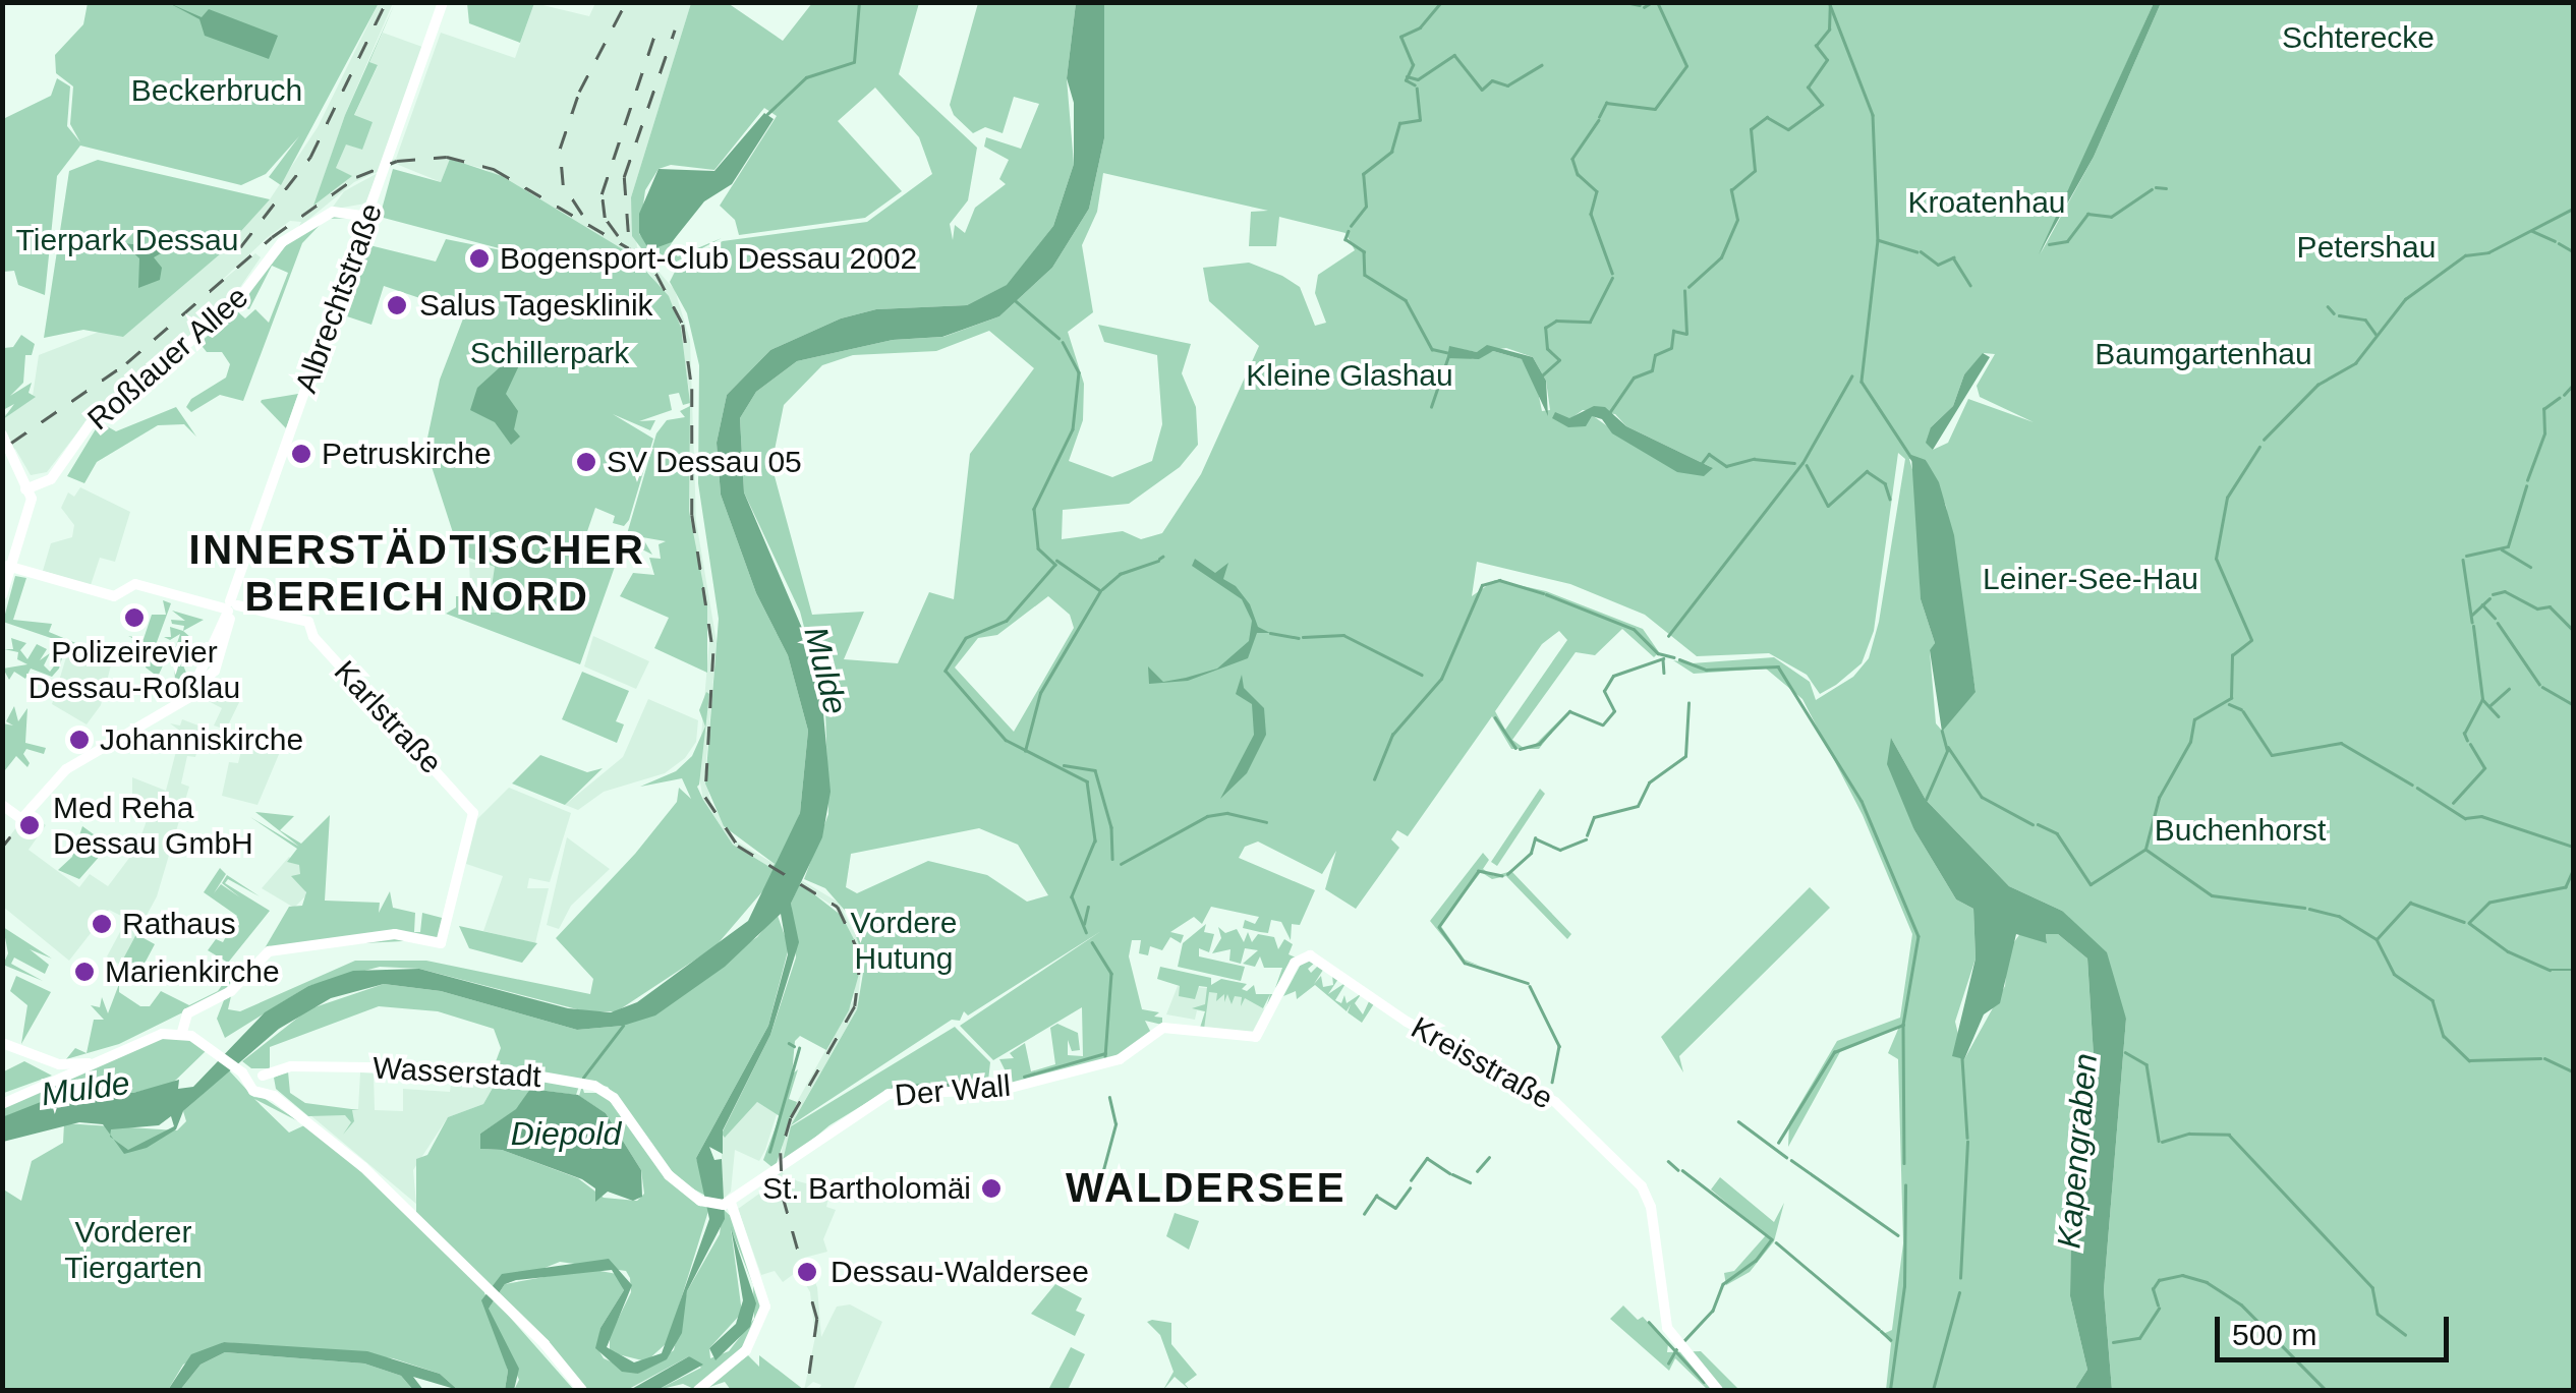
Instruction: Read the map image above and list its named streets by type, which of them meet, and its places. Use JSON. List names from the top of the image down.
{
  "streets": {
    "main road": [
      "Albrechtstraße",
      "Roßlauer Allee",
      "Karlstraße",
      "Kreisstraße",
      "Wasserstadt",
      "Der Wall"
    ]
  },
  "crossings": [
    ["Albrechtstraße", "Roßlauer Allee"],
    ["Albrechtstraße", "Karlstraße"],
    ["Kreisstraße", "Der Wall"],
    ["Wasserstadt", "Der Wall"]
  ],
  "districts": ["INNERSTÄDTISCHER BEREICH NORD", "WALDERSEE"],
  "water": ["Mulde", "Diepold", "Kapengraben"],
  "parks": [
    "Schterecke",
    "Beckerbruch",
    "Kroatenhau",
    "Tierpark Dessau",
    "Petershau",
    "Schillerpark",
    "Baumgartenhau",
    "Kleine Glashau",
    "Leiner-See-Hau",
    "Buchenhorst",
    "Vordere Hutung",
    "Vorderer Tiergarten"
  ],
  "places": [
    "Bogensport-Club Dessau 2002",
    "Salus Tagesklinik",
    "Petruskirche",
    "SV Dessau 05",
    "Polizeirevier Dessau-Roßlau",
    "Johanniskirche",
    "Med Reha Dessau GmbH",
    "Rathaus",
    "Marienkirche",
    "St. Bartholomäi",
    "Dessau-Waldersee"
  ],
  "scale_bar": "500 m"
}
